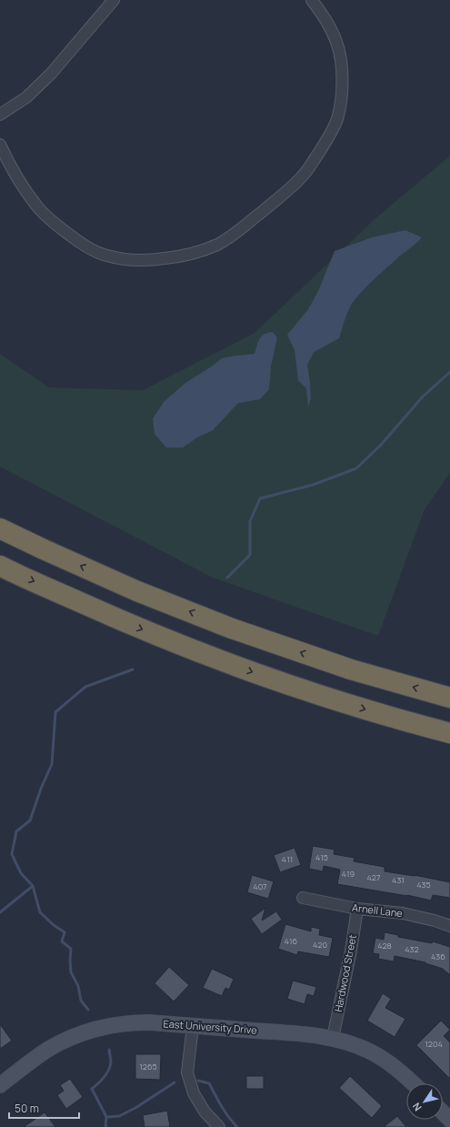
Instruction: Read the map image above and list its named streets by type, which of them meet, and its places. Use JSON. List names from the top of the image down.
{
  "streets": {
    "main road": ["East University Drive"],
    "street": ["Arnell Lane", "Hardwood Street"]
  },
  "crossings": [
    ["Arnell Lane", "Hardwood Street"],
    ["Hardwood Street", "East University Drive"]
  ],
  "house_numbers": [
    "415",
    "411",
    "419",
    "427",
    "431",
    "435",
    "407",
    "416",
    "420",
    "428",
    "432",
    "436",
    "1204",
    "1265"
  ],
  "scale_bar": "50 m",
  "north": "bottom left"
}
